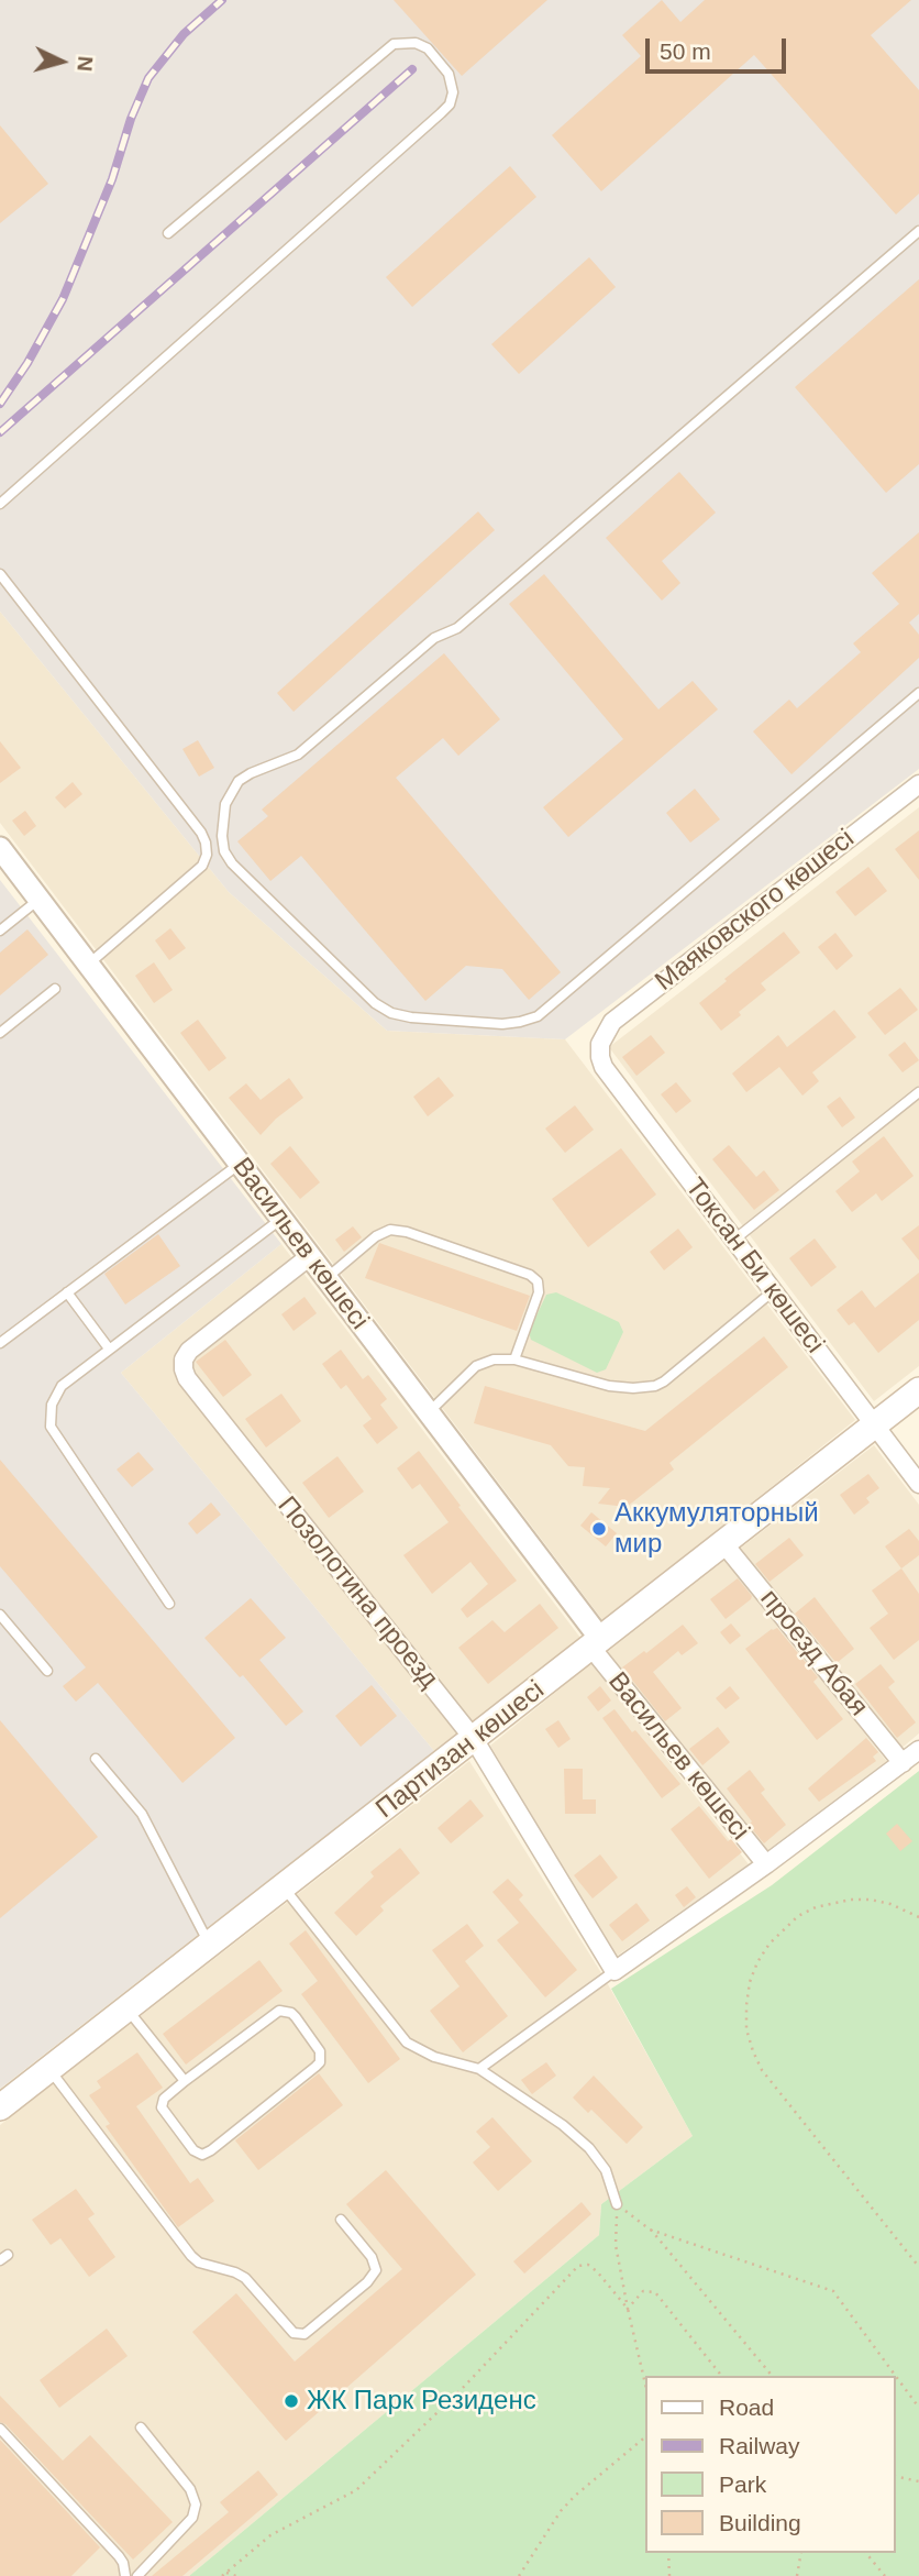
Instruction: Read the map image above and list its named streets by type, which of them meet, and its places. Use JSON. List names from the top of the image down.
{
  "streets": {
    "main road": ["Партизан көшесі"],
    "street": [
      "Маяковского көшесі",
      "Васильев көшесі",
      "Токсан Би көшесі",
      "Позолотина проезд",
      "проезд Абая"
    ]
  },
  "crossings": [
    ["Маяковского көшесі", "Токсан Би көшесі"],
    ["Васильев көшесі", "Позолотина проезд"],
    ["Васильев көшесі", "Партизан көшесі"],
    ["Токсан Би көшесі", "Партизан көшесі"],
    ["Позолотина проезд", "Партизан көшесі"],
    ["проезд Абая", "Партизан көшесі"]
  ],
  "places": ["Аккумуляторный мир", "ЖК Парк Резиденс"],
  "legend": [
    "Road",
    "Railway",
    "Park",
    "Building"
  ],
  "scale_bar": "50 m",
  "north": "right"
}
